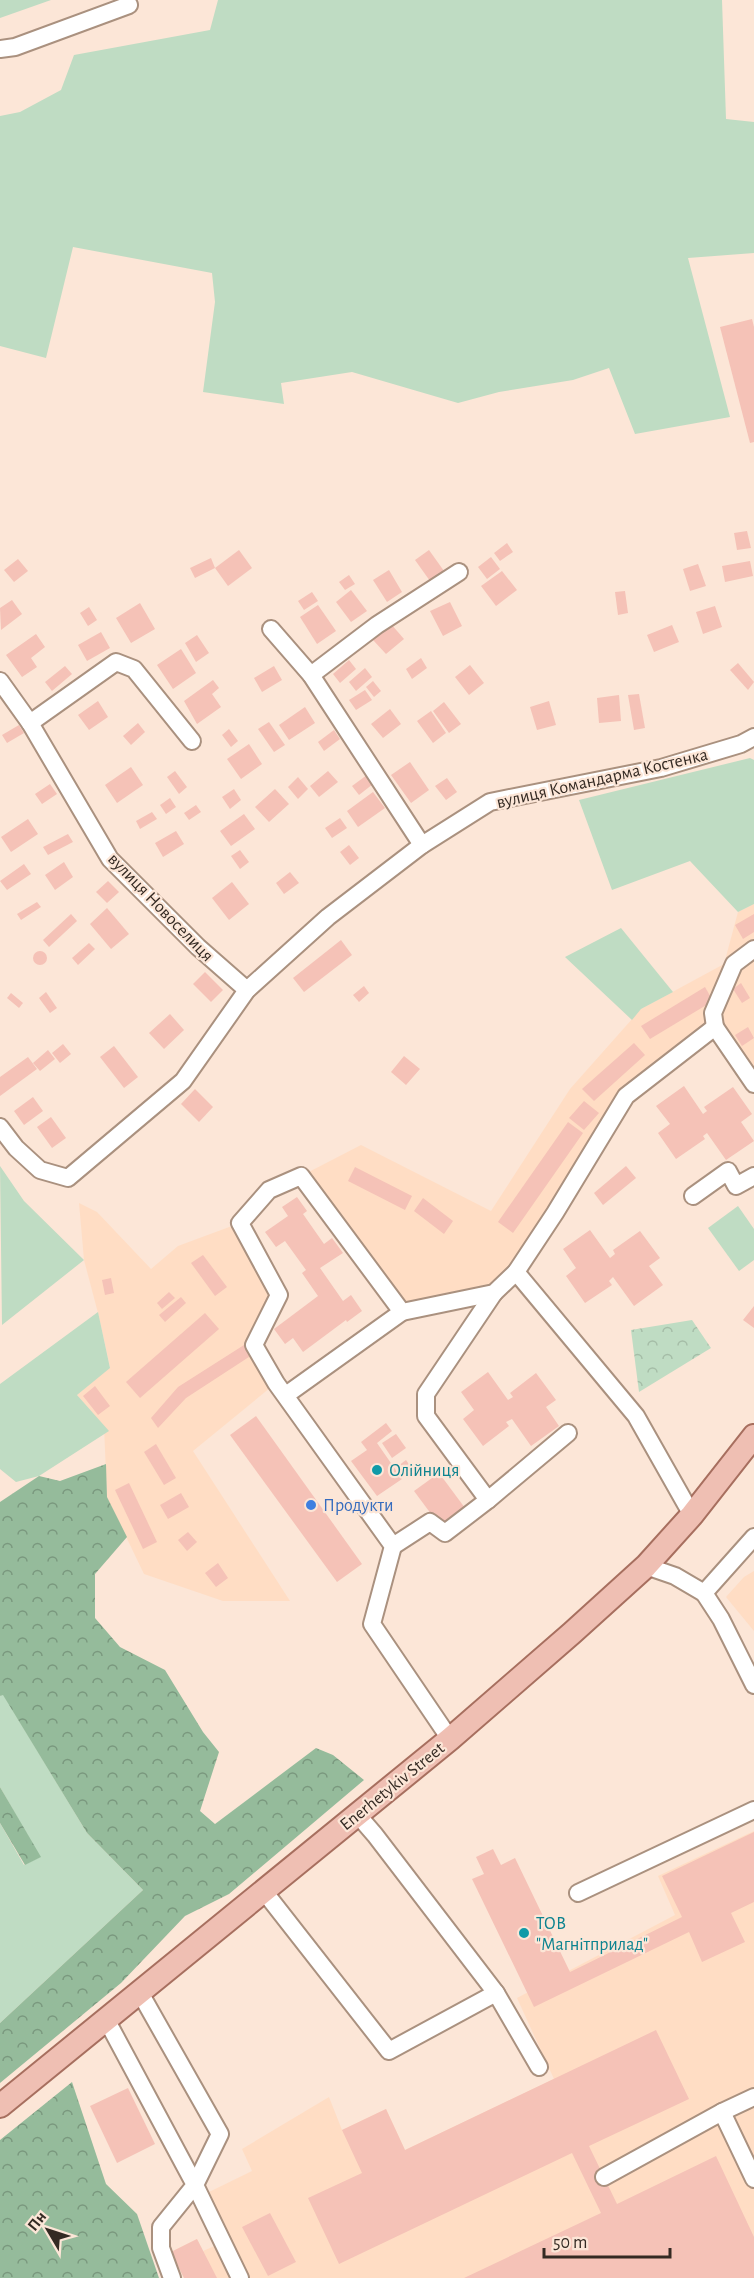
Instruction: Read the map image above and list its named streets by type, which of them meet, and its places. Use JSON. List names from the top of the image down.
{
  "streets": {
    "main road": ["Enerhetykiv Street"],
    "street": ["вулиця Командарма Костенка", "вулиця Новоселиця"]
  },
  "crossings": [
    ["вулиця Командарма Костенка", "вулиця Новоселиця"]
  ],
  "places": ["Олійниця", "Продукти", "ТОВ \"Магнітприлад\""],
  "scale_bar": "50 m",
  "north": "top left"
}
